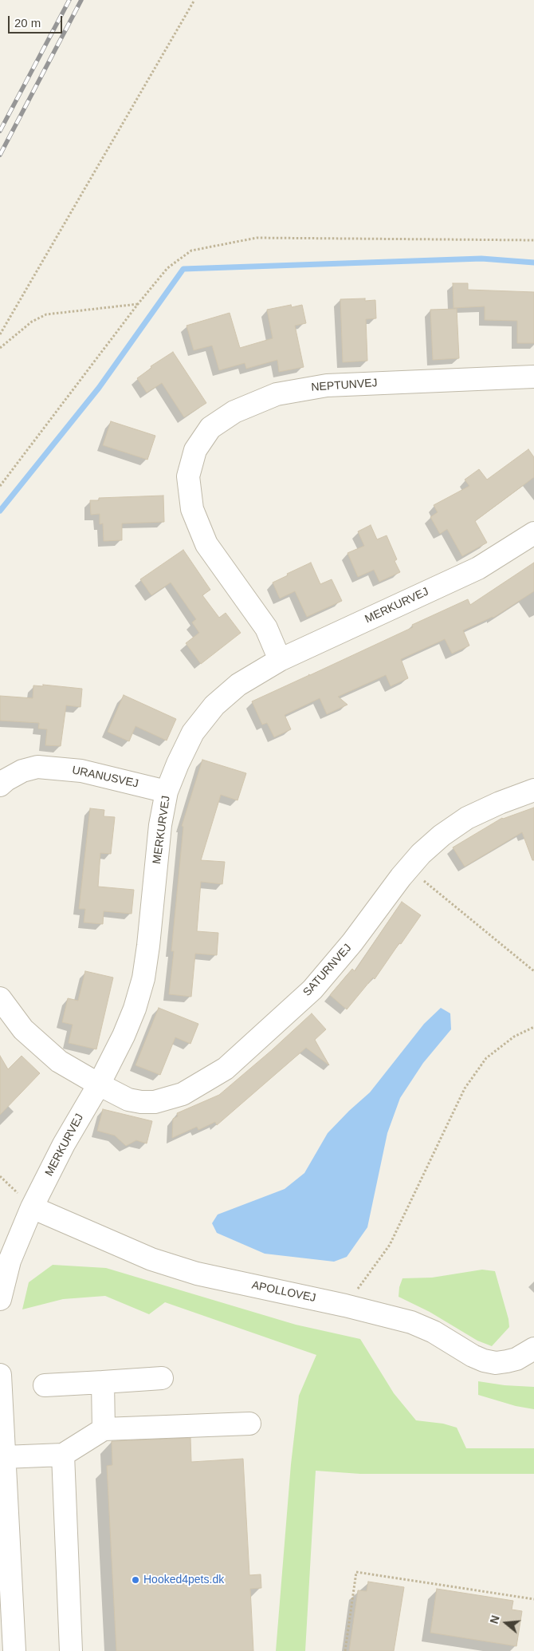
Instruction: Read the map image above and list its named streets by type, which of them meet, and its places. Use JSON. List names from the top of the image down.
{
  "streets": {
    "street": [
      "NEPTUNVEJ",
      "MERKURVEJ",
      "URANUSVEJ",
      "SATURNVEJ",
      "APOLLOVEJ"
    ]
  },
  "crossings": [
    ["NEPTUNVEJ", "MERKURVEJ"],
    ["MERKURVEJ", "URANUSVEJ"],
    ["MERKURVEJ", "SATURNVEJ"],
    ["MERKURVEJ", "APOLLOVEJ"]
  ],
  "places": ["Hooked4pets.dk"],
  "scale_bar": "20 m",
  "north": "left"
}
